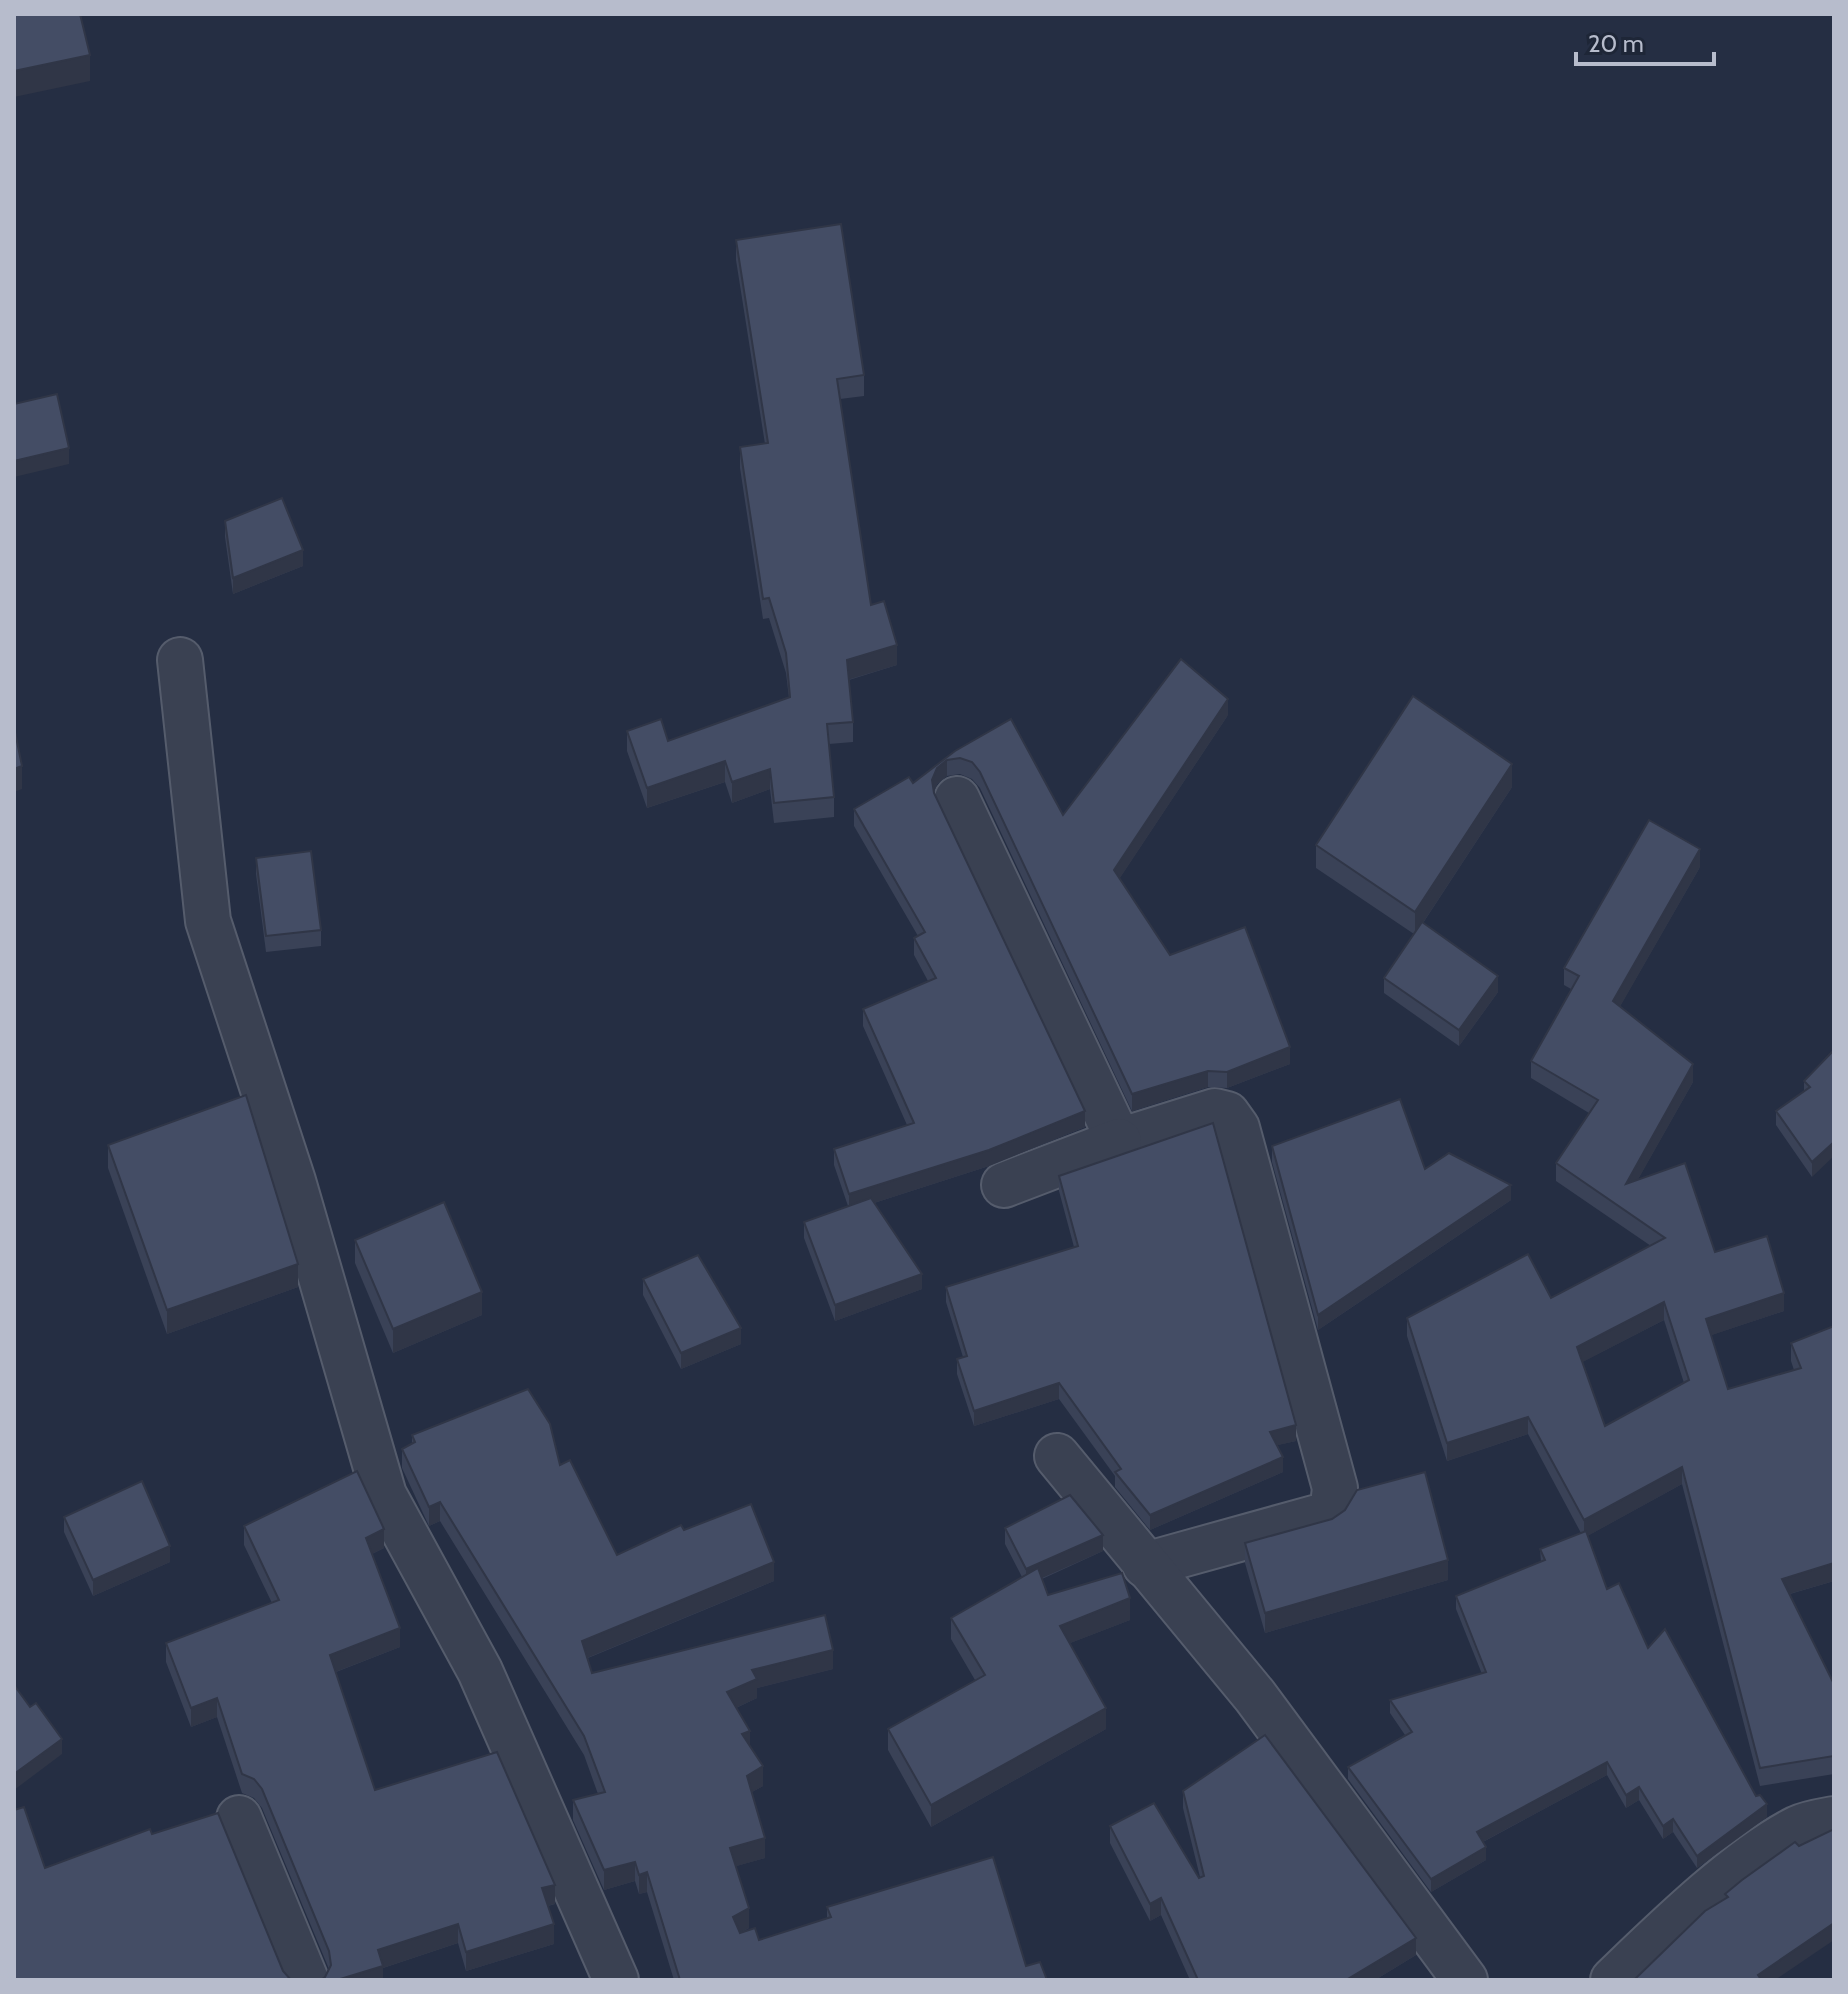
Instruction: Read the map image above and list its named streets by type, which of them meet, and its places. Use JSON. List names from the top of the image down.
{
  "scale_bar": "20 m"
}
